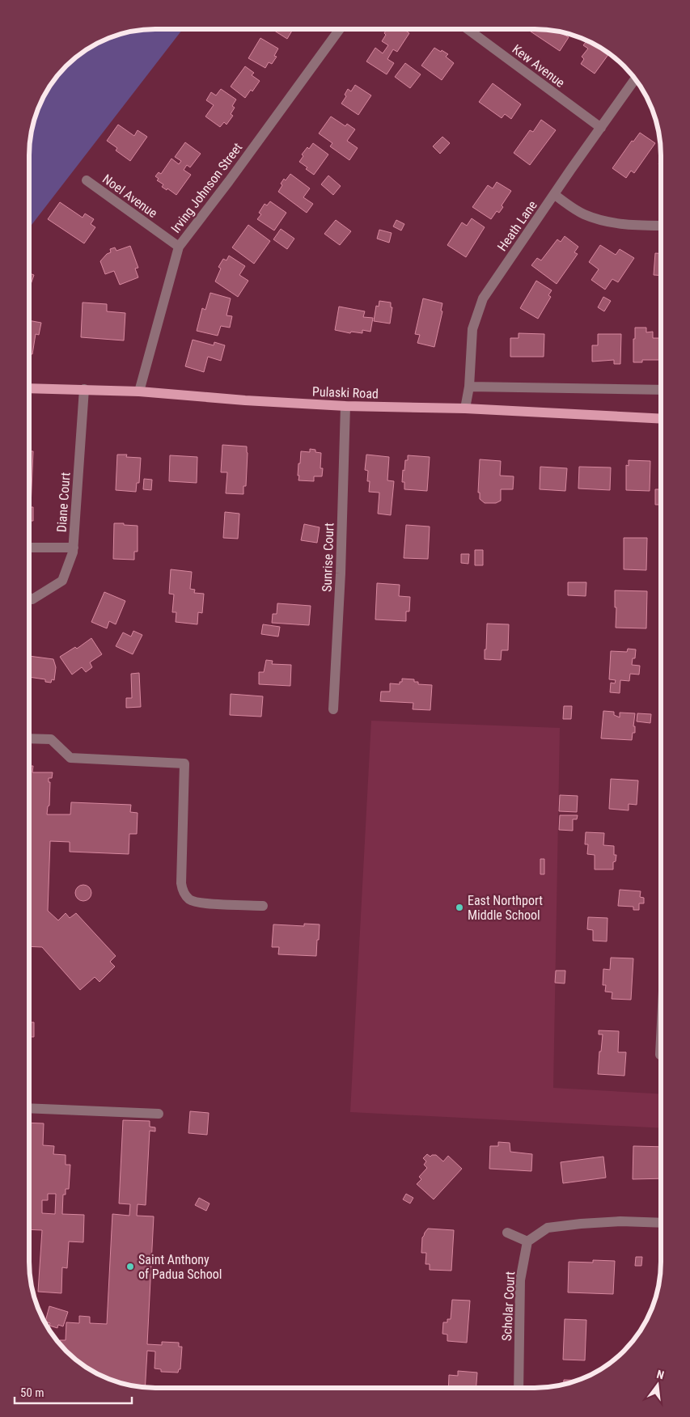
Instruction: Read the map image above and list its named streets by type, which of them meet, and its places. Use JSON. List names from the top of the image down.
{
  "streets": {
    "main road": ["Pulaski Road"],
    "street": [
      "Kew Avenue",
      "Irving Johnson Street",
      "Noel Avenue",
      "Heath Lane",
      "Diane Court",
      "Sunrise Court",
      "Scholar Court"
    ]
  },
  "crossings": [
    ["Kew Avenue", "Heath Lane"],
    ["Irving Johnson Street", "Noel Avenue"],
    ["Irving Johnson Street", "Pulaski Road"],
    ["Heath Lane", "Pulaski Road"],
    ["Pulaski Road", "Diane Court"],
    ["Pulaski Road", "Sunrise Court"]
  ],
  "places": ["East Northport Middle School", "Saint Anthony of Padua School"],
  "scale_bar": "50 m",
  "north": "top"
}
